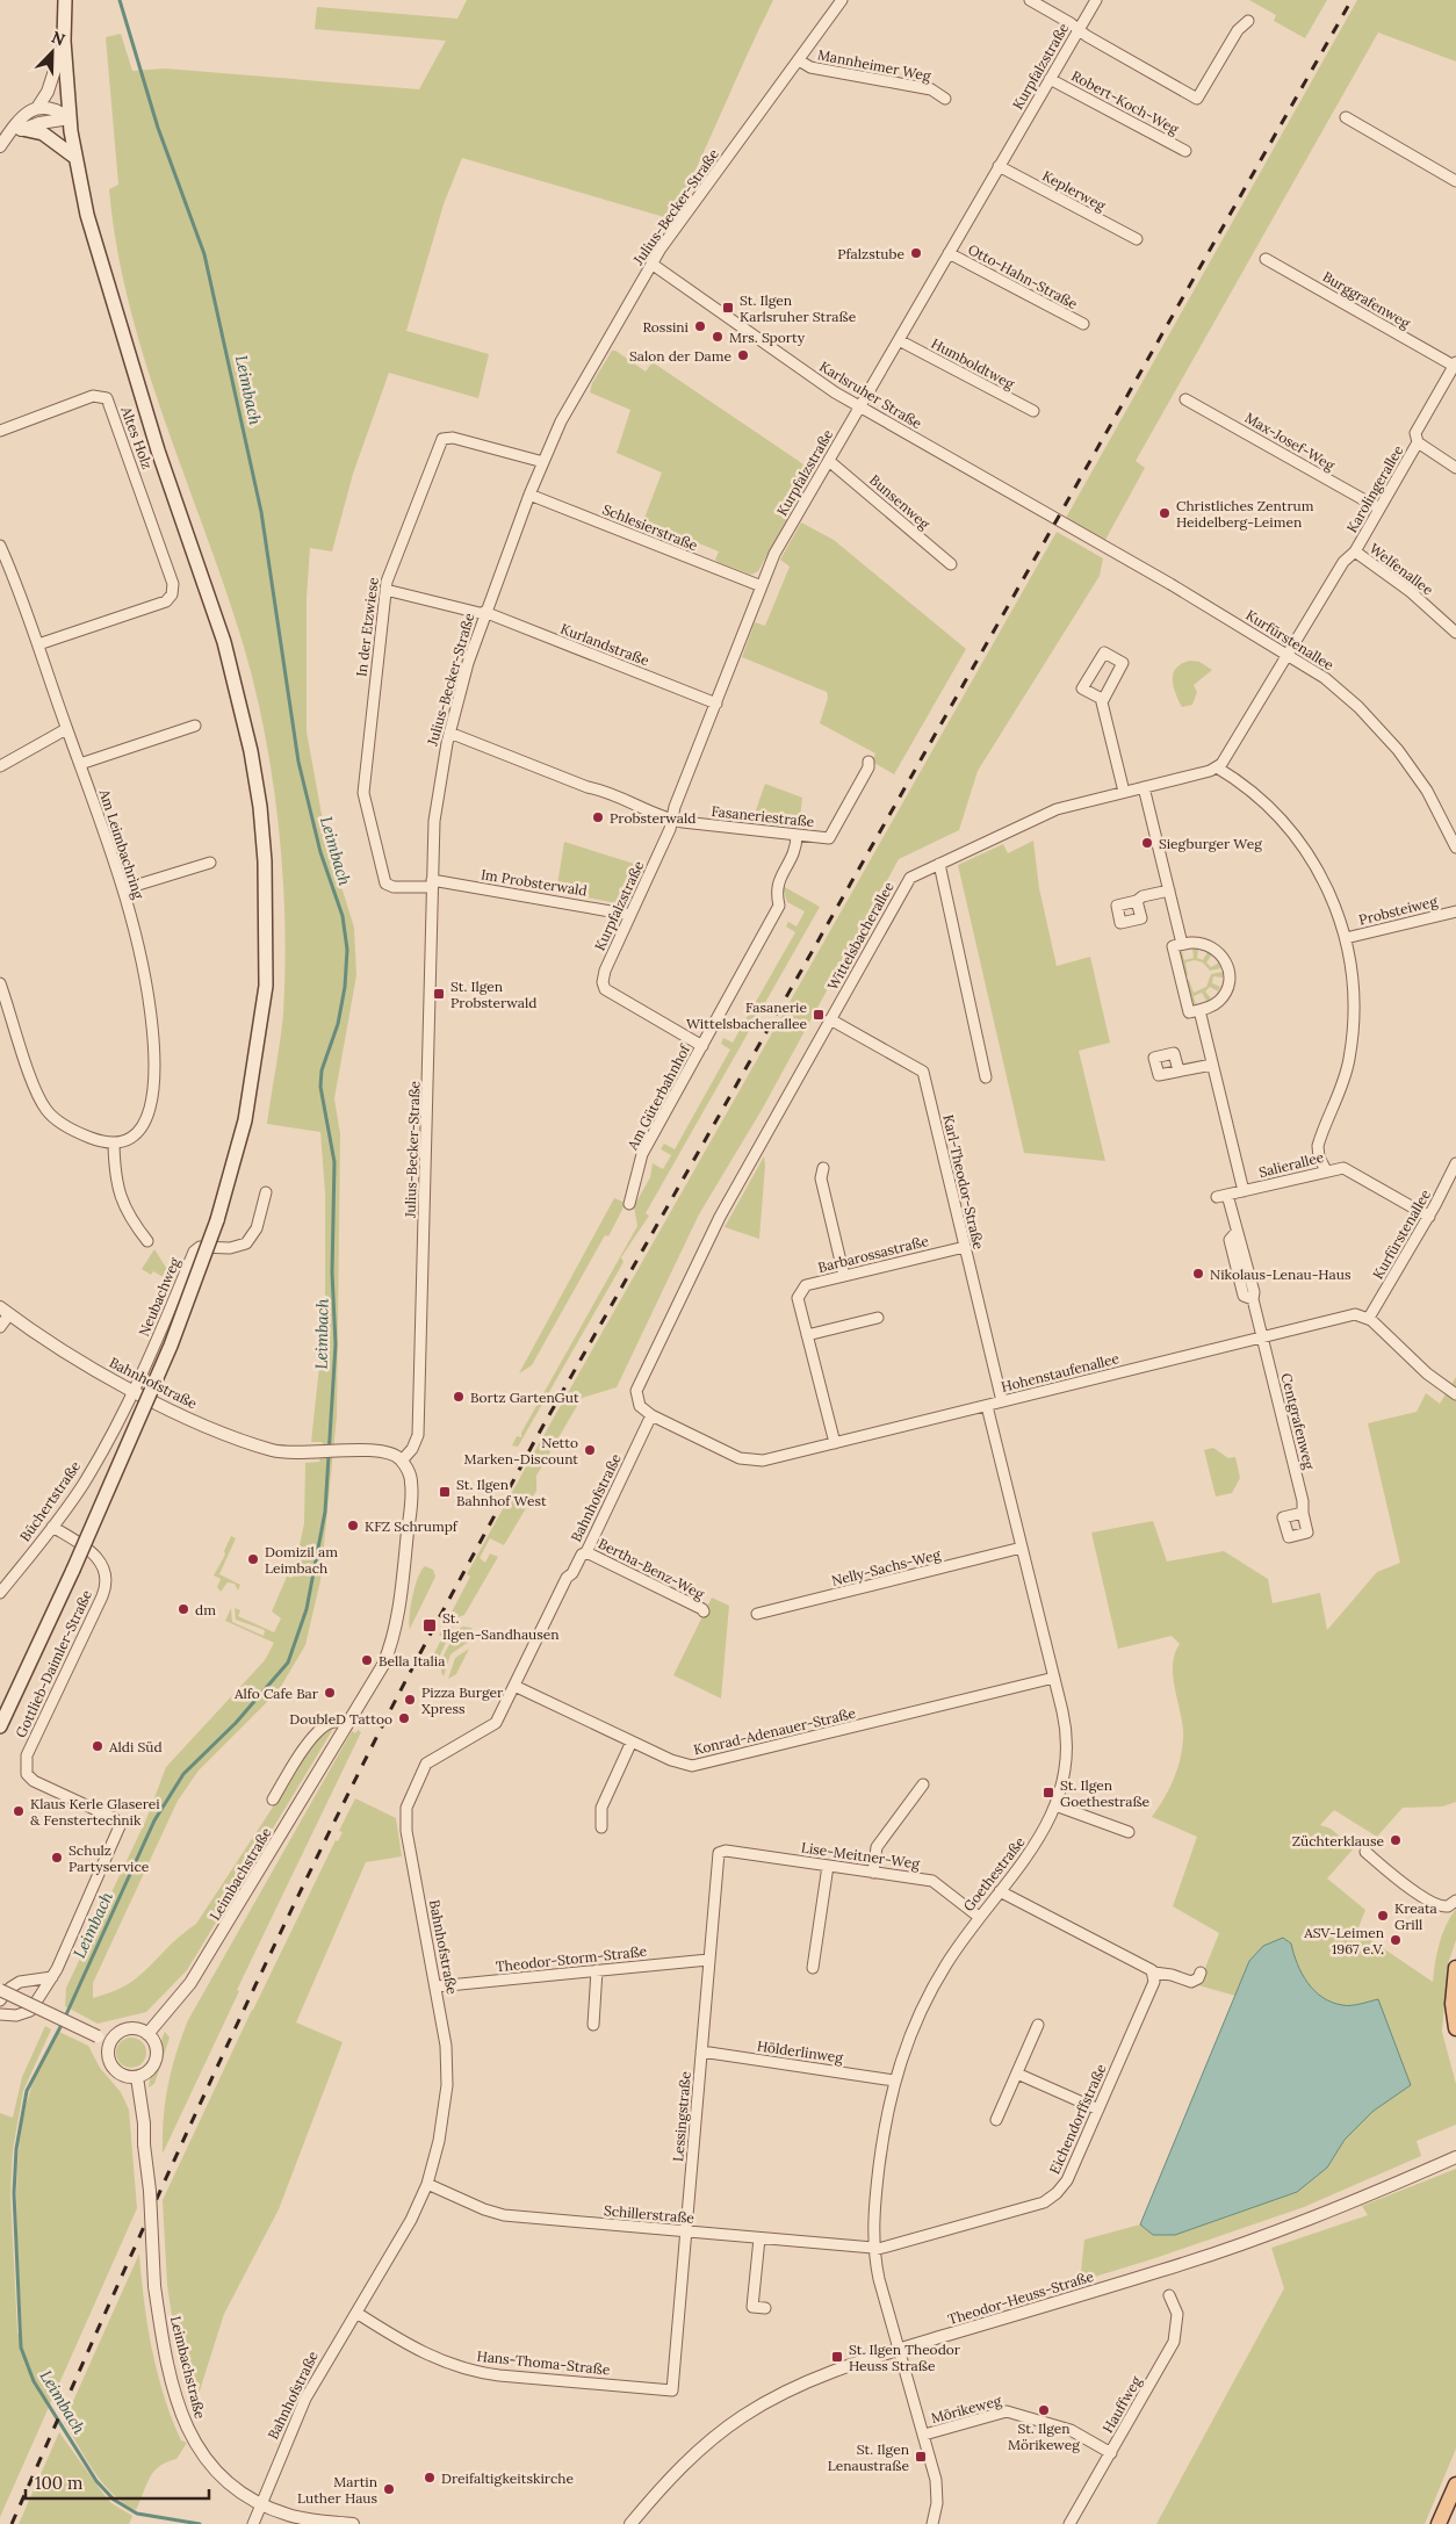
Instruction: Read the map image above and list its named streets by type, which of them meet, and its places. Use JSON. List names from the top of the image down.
{
  "streets": {
    "street": [
      "Mannheimer Weg",
      "Kurpfalzstraße",
      "Robert-Koch-Weg",
      "Keplerweg",
      "Julius-Becker-Straße",
      "Otto-Hahn-Straße",
      "Burggrafenweg",
      "Humboldtweg",
      "Karlsruher Straße",
      "Altes Holz",
      "Max-Josef-Weg",
      "Karolingerallee",
      "Bunsenweg",
      "Schlesierstraße",
      "Welfenallee",
      "In der Etzwiese",
      "Kurfürstenallee",
      "Kurlandstraße",
      "Fasaneriestraße",
      "Am Leimbachring",
      "Im Probsterwald",
      "Probsteiweg",
      "Wittelsbacherallee",
      "Am Güterbahnhof",
      "Salierallee",
      "Karl-Theodor-Straße",
      "Barbarossastraße",
      "Neubachweg",
      "Hohenstaufenallee",
      "Bahnhofstraße",
      "Centgrafenweg",
      "Büchertstraße",
      "Nelly-Sachs-Weg",
      "Bertha-Benz-Weg",
      "Gottlieb-Daimler-Straße",
      "Konrad-Adenauer-Straße",
      "Lise-Meitner-Weg",
      "Leimbachstraße",
      "Goethestraße",
      "Theodor-Storm-Straße",
      "Hölderlinweg",
      "Lessingstraße",
      "Eichendorffstraße",
      "Schillerstraße",
      "Theodor-Heuss-Straße",
      "Hans-Thoma-Straße",
      "Hauffweg",
      "Mörikeweg"
    ]
  },
  "crossings": [
    ["Mannheimer Weg", "Julius-Becker-Straße"],
    ["Kurpfalzstraße", "Robert-Koch-Weg"],
    ["Kurpfalzstraße", "Keplerweg"],
    ["Kurpfalzstraße", "Otto-Hahn-Straße"],
    ["Kurpfalzstraße", "Humboldtweg"],
    ["Kurpfalzstraße", "Karlsruher Straße"],
    ["Kurpfalzstraße", "Bunsenweg"],
    ["Kurpfalzstraße", "Schlesierstraße"],
    ["Kurpfalzstraße", "Kurlandstraße"],
    ["Kurpfalzstraße", "Fasaneriestraße"],
    ["Kurpfalzstraße", "Im Probsterwald"],
    ["Kurpfalzstraße", "Am Güterbahnhof"],
    ["Julius-Becker-Straße", "Karlsruher Straße"],
    ["Julius-Becker-Straße", "Schlesierstraße"],
    ["Julius-Becker-Straße", "In der Etzwiese"],
    ["Julius-Becker-Straße", "Kurlandstraße"],
    ["Julius-Becker-Straße", "Fasaneriestraße"],
    ["Julius-Becker-Straße", "Im Probsterwald"],
    ["Julius-Becker-Straße", "Bahnhofstraße"],
    ["Julius-Becker-Straße", "Leimbachstraße"],
    ["Burggrafenweg", "Karolingerallee"],
    ["Karlsruher Straße", "Kurfürstenallee"],
    ["Altes Holz", "Am Leimbachring"],
    ["Max-Josef-Weg", "Karolingerallee"],
    ["Karolingerallee", "Welfenallee"],
    ["Karolingerallee", "Kurfürstenallee"],
    ["In der Etzwiese", "Kurlandstraße"],
    ["In der Etzwiese", "Im Probsterwald"],
    ["Kurfürstenallee", "Salierallee"],
    ["Kurfürstenallee", "Hohenstaufenallee"],
    ["Wittelsbacherallee", "Karl-Theodor-Straße"],
    ["Wittelsbacherallee", "Hohenstaufenallee"],
    ["Wittelsbacherallee", "Bahnhofstraße"],
    ["Salierallee", "Centgrafenweg"],
    ["Karl-Theodor-Straße", "Barbarossastraße"],
    ["Karl-Theodor-Straße", "Hohenstaufenallee"],
    ["Barbarossastraße", "Hohenstaufenallee"],
    ["Neubachweg", "Bahnhofstraße"],
    ["Neubachweg", "Büchertstraße"],
    ["Hohenstaufenallee", "Bahnhofstraße"],
    ["Hohenstaufenallee", "Centgrafenweg"],
    ["Hohenstaufenallee", "Goethestraße"],
    ["Bahnhofstraße", "Büchertstraße"],
    ["Bahnhofstraße", "Bertha-Benz-Weg"],
    ["Bahnhofstraße", "Konrad-Adenauer-Straße"],
    ["Bahnhofstraße", "Leimbachstraße"],
    ["Bahnhofstraße", "Theodor-Storm-Straße"],
    ["Bahnhofstraße", "Schillerstraße"],
    ["Bahnhofstraße", "Hans-Thoma-Straße"],
    ["Büchertstraße", "Gottlieb-Daimler-Straße"],
    ["Nelly-Sachs-Weg", "Goethestraße"],
    ["Konrad-Adenauer-Straße", "Goethestraße"],
    ["Lise-Meitner-Weg", "Goethestraße"],
    ["Lise-Meitner-Weg", "Lessingstraße"],
    ["Goethestraße", "Hölderlinweg"],
    ["Goethestraße", "Eichendorffstraße"],
    ["Goethestraße", "Schillerstraße"],
    ["Goethestraße", "Theodor-Heuss-Straße"],
    ["Goethestraße", "Mörikeweg"],
    ["Theodor-Storm-Straße", "Lessingstraße"],
    ["Hölderlinweg", "Lessingstraße"],
    ["Lessingstraße", "Schillerstraße"],
    ["Lessingstraße", "Hans-Thoma-Straße"],
    ["Eichendorffstraße", "Schillerstraße"],
    ["Hauffweg", "Mörikeweg"]
  ],
  "water": ["Leimbach"],
  "places": {
    "other": [
      "Pfalzstube",
      "Rossini",
      "Mrs. Sporty",
      "Salon der Dame",
      "Christliches Zentrum Heidelberg-Leimen",
      "Probsterwald",
      "Siegburger Weg",
      "Nikolaus-Lenau-Haus",
      "Bortz GartenGut",
      "Netto Marken-Discount",
      "KFZ Schrumpf",
      "Domizil am Leimbach",
      "dm",
      "Bella Italia",
      "Alfo Cafe Bar",
      "Pizza Burger Xpress",
      "DoubleD Tattoo",
      "Aldi Süd",
      "Klaus Kerle Glaserei & Fenstertechnik",
      "Züchterklause",
      "Schulz Partyservice",
      "Kreata Grill",
      "ASV-Leimen 1967 e.V.",
      "St. Ilgen Mörikeweg",
      "Dreifaltigkeitskirche",
      "Martin Luther Haus"
    ],
    "transit": [
      "St. Ilgen Karlsruher Straße",
      "St. Ilgen Probsterwald",
      "Fasanerie Wittelsbacherallee",
      "St. Ilgen Bahnhof West",
      "St. Ilgen-Sandhausen",
      "St. Ilgen Goethestraße",
      "St. Ilgen Theodor Heuss Straße",
      "St. Ilgen Lenaustraße"
    ]
  },
  "scale_bar": "100 m",
  "north": "top right"
}
